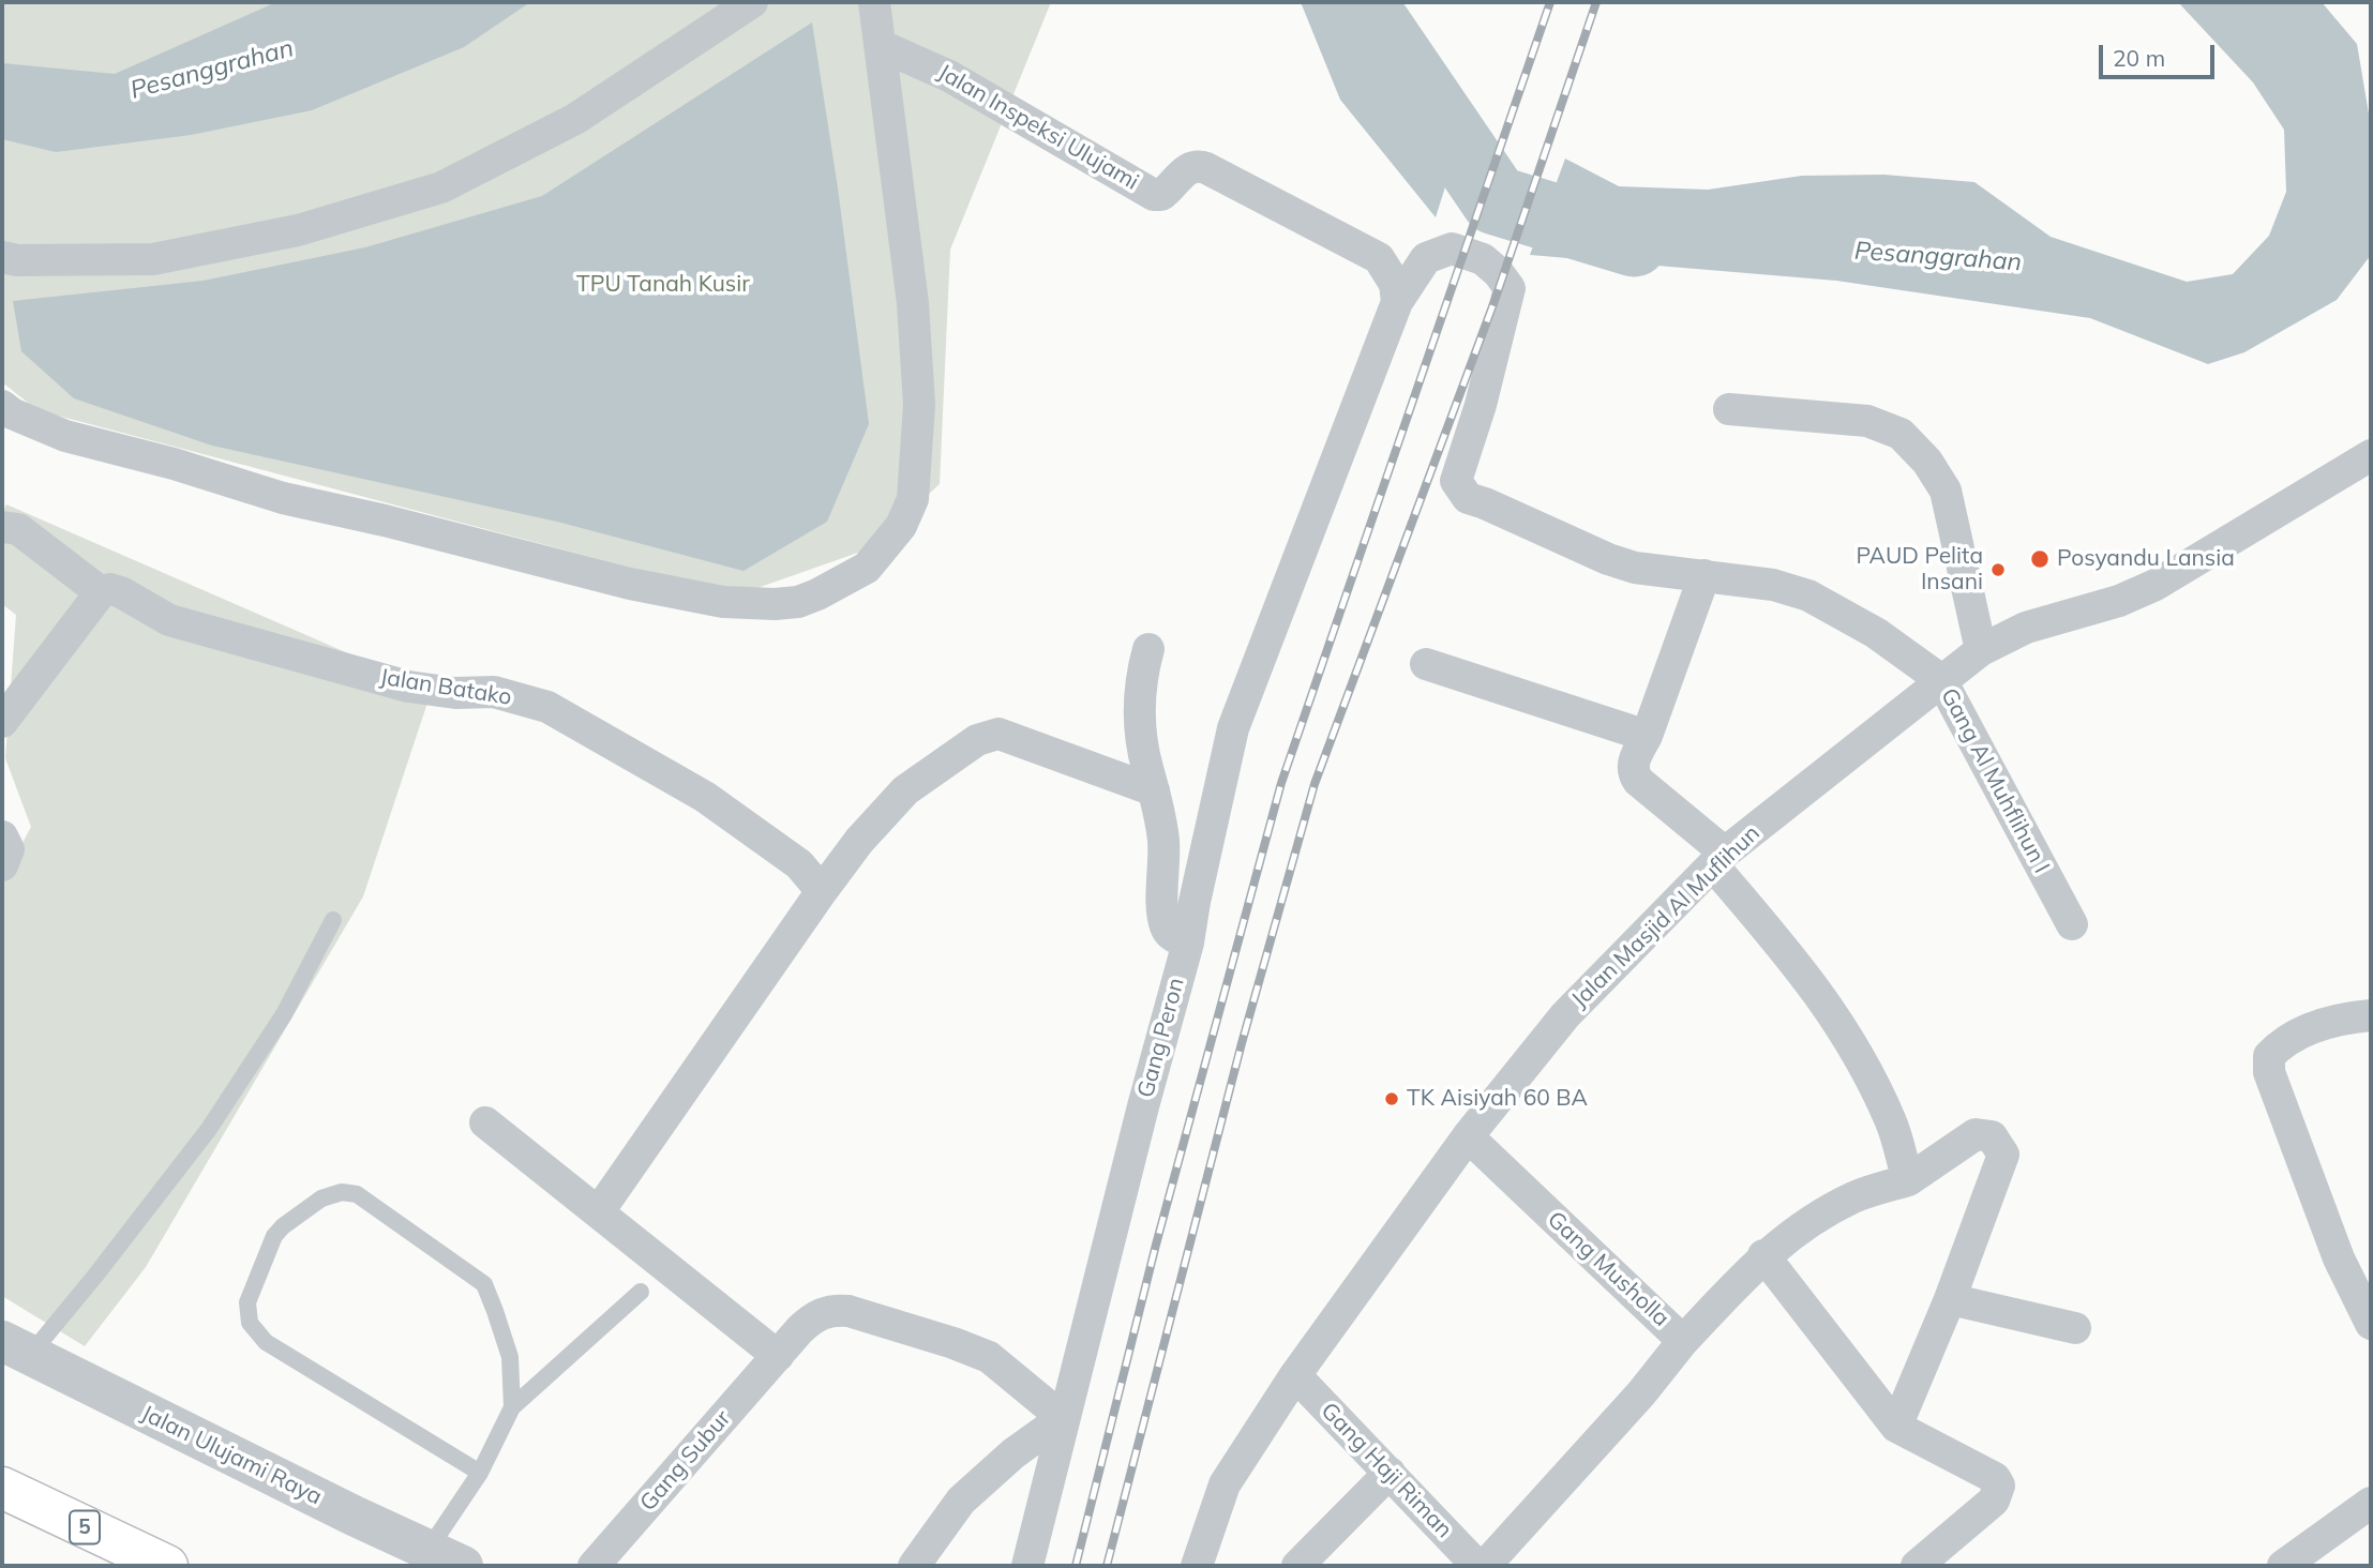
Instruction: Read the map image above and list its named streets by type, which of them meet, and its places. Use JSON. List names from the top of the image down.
{
  "streets": {
    "highway": ["5"],
    "street": [
      "Jalan Inspeksi Ulujami",
      "Jalan Batako",
      "Gang Al Muhflihun I",
      "Jalan Masjid Al Muflihun",
      "Gang Peron",
      "Gang Musholla",
      "Jalan Ulujami Raya",
      "Gang Subur",
      "Gang Haji Riman"
    ]
  },
  "crossings": [
    ["Jalan Inspeksi Ulujami", "Gang Al Muhflihun I"],
    ["Jalan Inspeksi Ulujami", "Gang Peron"],
    ["Gang Al Muhflihun I", "Jalan Masjid Al Muflihun"],
    ["Gang Al Muhflihun I", "Gang Peron"],
    ["Jalan Masjid Al Muflihun", "Gang Musholla"],
    ["Jalan Masjid Al Muflihun", "Gang Haji Riman"],
    ["Gang Peron", "Gang Subur"]
  ],
  "water": ["Pesanggrahan"],
  "parks": ["TPU Tanah Kusir"],
  "places": ["Posyandu Lansia", "PAUD Pelita Insani", "TK Aisiyah 60 BA"],
  "scale_bar": "20 m"
}
